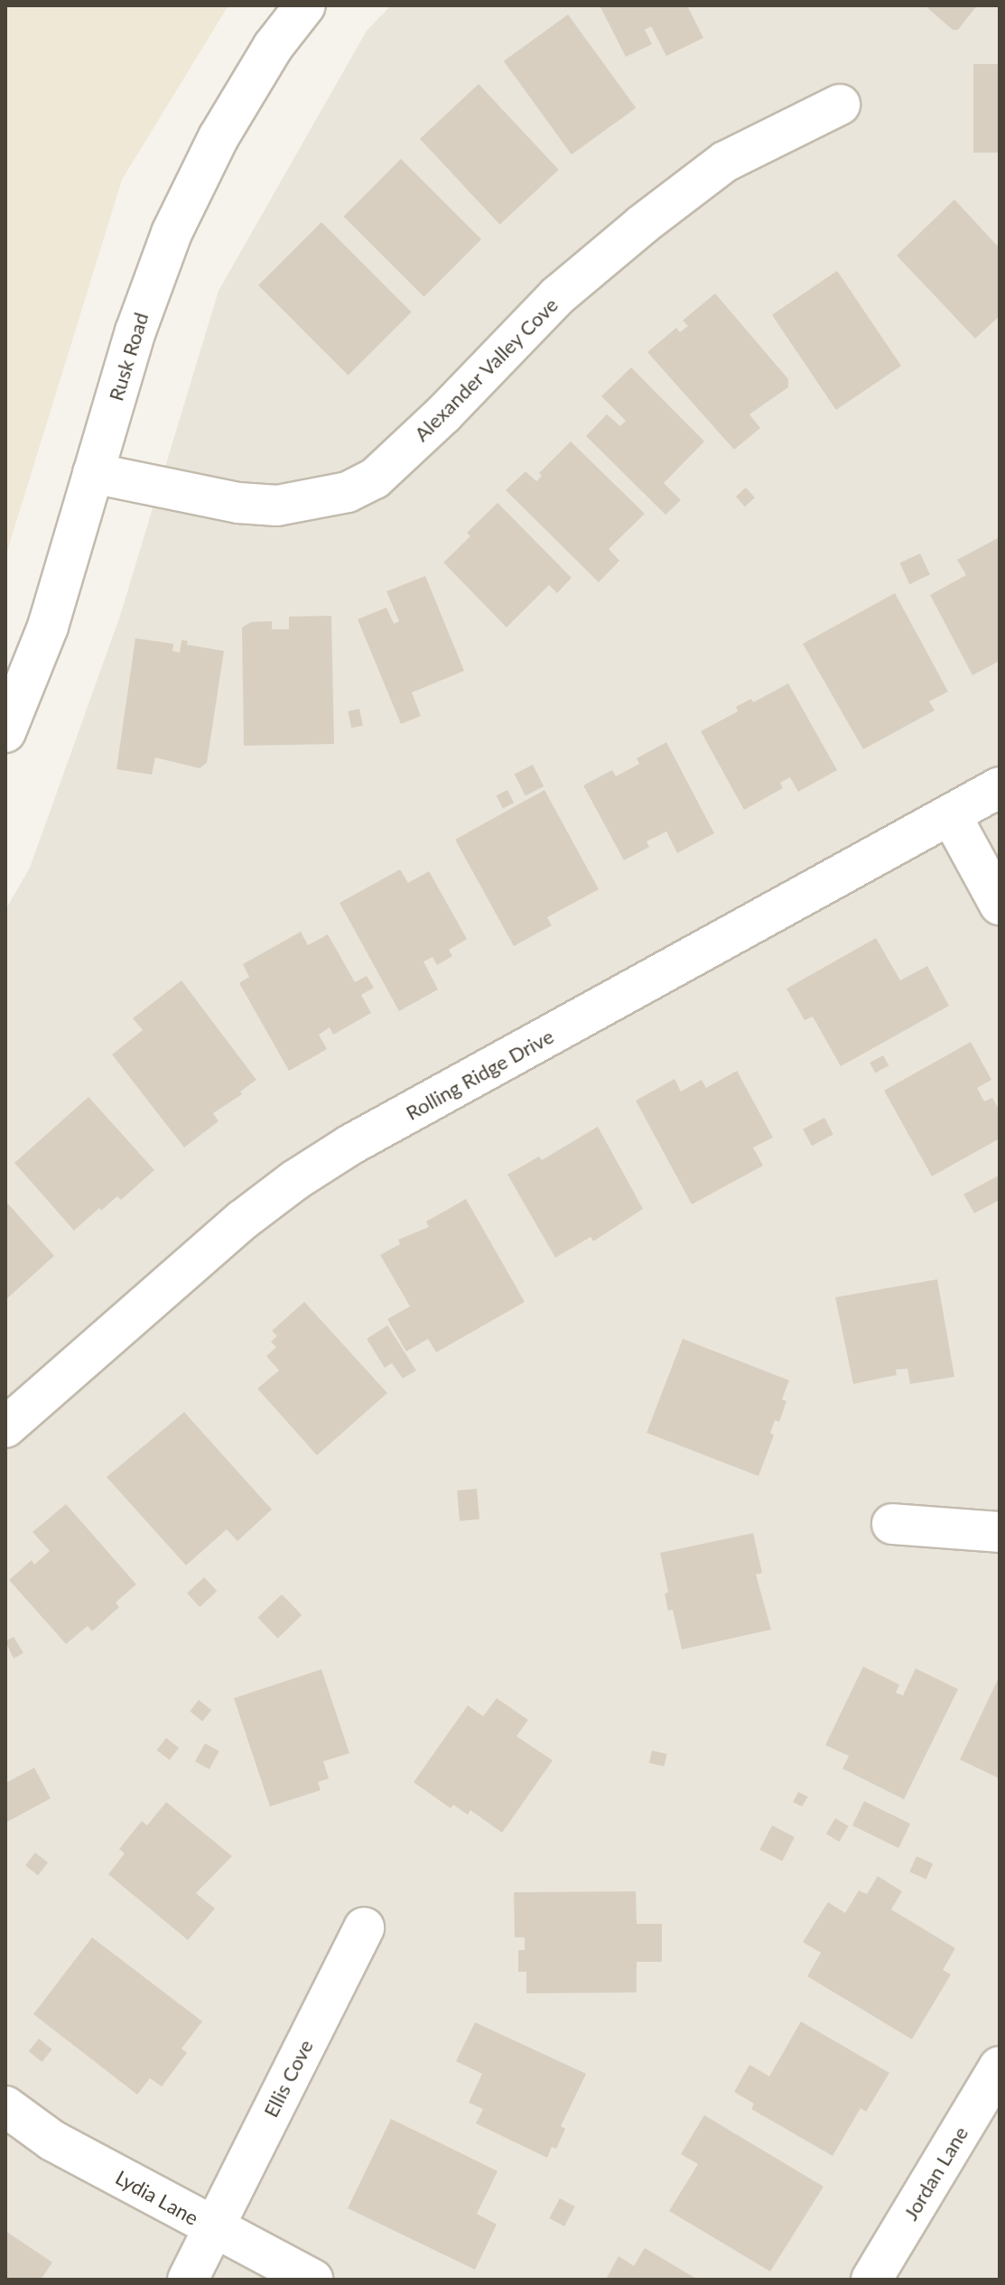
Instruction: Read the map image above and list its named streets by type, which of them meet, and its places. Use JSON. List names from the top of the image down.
{
  "streets": {
    "street": [
      "Rusk Road",
      "Alexander Valley Cove",
      "Rolling Ridge Drive",
      "Ellis Cove",
      "Jordan Lane",
      "Lydia Lane"
    ]
  },
  "crossings": [
    ["Rusk Road", "Alexander Valley Cove"],
    ["Ellis Cove", "Lydia Lane"]
  ]
}
